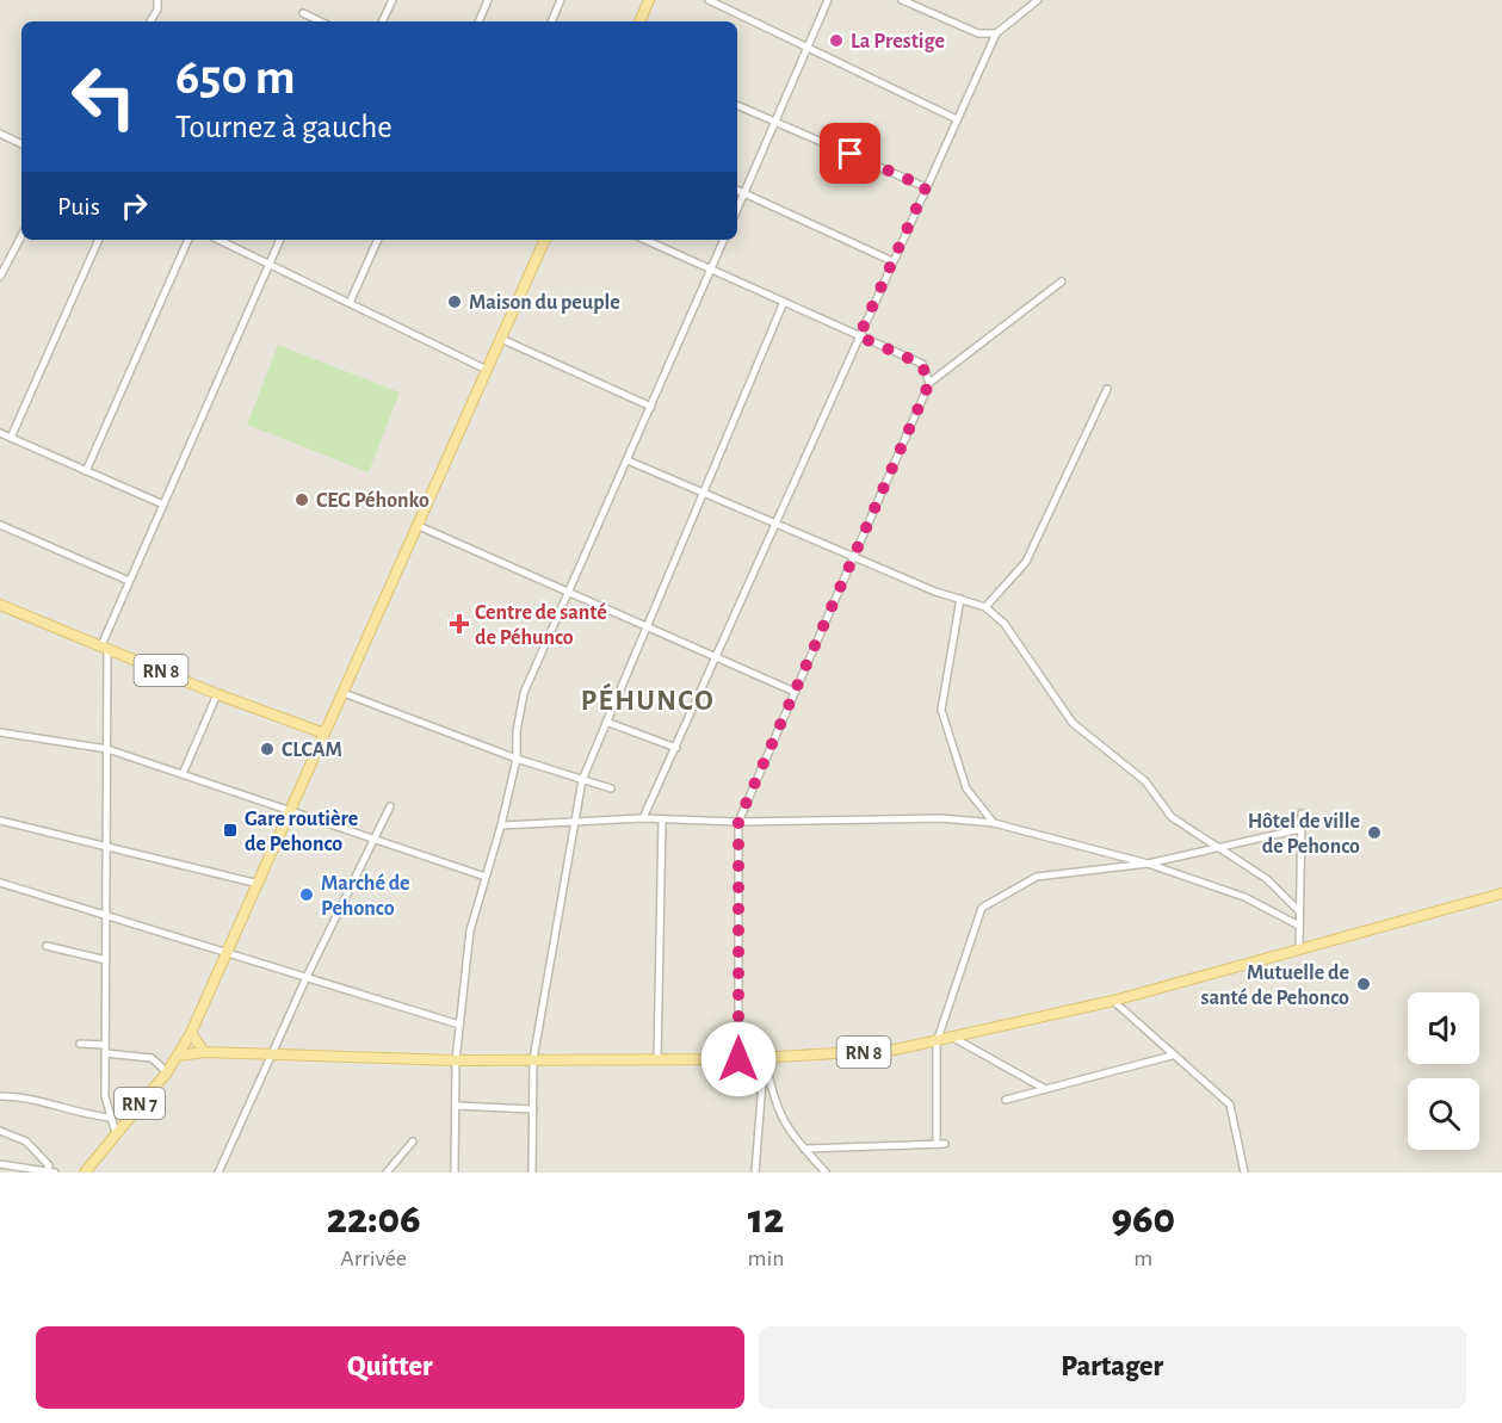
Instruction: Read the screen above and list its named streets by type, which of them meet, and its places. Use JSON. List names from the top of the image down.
{
  "streets": {
    "main road": ["RN 8", "RN 7"]
  },
  "crossings": [
    ["RN 8", "RN 7"]
  ],
  "districts": ["PÉHUNCO"],
  "places": {
    "other": [
      "La Prestige",
      "Maison du peuple",
      "CEG Péhonko",
      "CLCAM",
      "Hôtel de ville de Pehonco",
      "Marché de Pehonco",
      "Mutuelle de santé de Pehonco"
    ],
    "health": ["Centre de santé de Péhunco"],
    "transit": ["Gare routière de Pehonco"]
  },
  "page": {
    "turn": ["650 m", "Tournez à gauche"],
    "then": "Puis",
    "eta": [
      "22:06",
      "Arrivée",
      "12",
      "min",
      "960",
      "m"
    ],
    "buttons": ["Quitter", "Partager"]
  }
}
